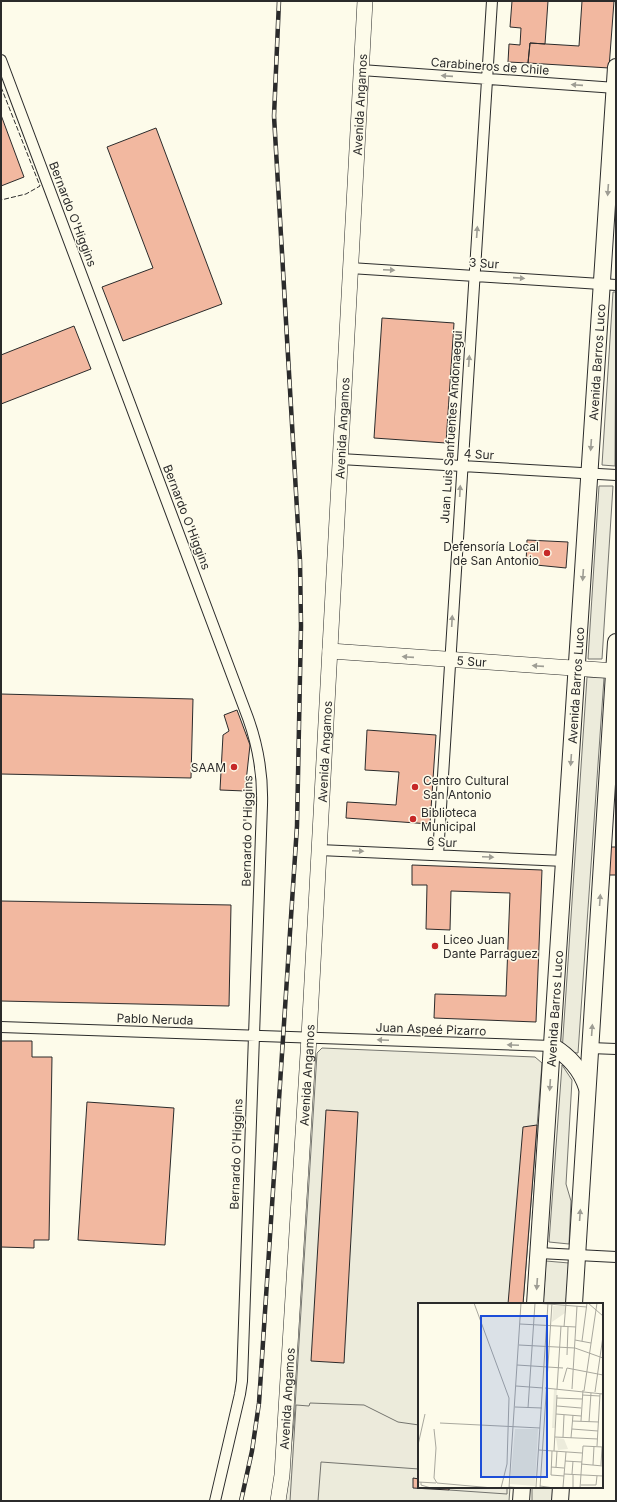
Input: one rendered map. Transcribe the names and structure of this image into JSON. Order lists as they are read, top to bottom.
{
  "streets": {
    "main road": ["Avenida Barros Luco"],
    "street": [
      "Carabineros de Chile",
      "Avenida Angamos",
      "Bernardo O'Higgins",
      "3 Sur",
      "Juan Luis Sanfuentes Andonaegui",
      "4 Sur",
      "5 Sur",
      "6 Sur",
      "Pablo Neruda",
      "Juan Aspeé Pizarro"
    ]
  },
  "crossings": [
    ["Carabineros de Chile", "Avenida Angamos"],
    ["Carabineros de Chile", "Avenida Barros Luco"],
    ["Carabineros de Chile", "Juan Luis Sanfuentes Andonaegui"],
    ["Avenida Angamos", "3 Sur"],
    ["Avenida Angamos", "4 Sur"],
    ["Avenida Angamos", "5 Sur"],
    ["Avenida Angamos", "6 Sur"],
    ["Avenida Angamos", "Pablo Neruda"],
    ["Avenida Angamos", "Juan Aspeé Pizarro"],
    ["Bernardo O'Higgins", "Pablo Neruda"],
    ["3 Sur", "Avenida Barros Luco"],
    ["3 Sur", "Juan Luis Sanfuentes Andonaegui"],
    ["Avenida Barros Luco", "4 Sur"],
    ["Avenida Barros Luco", "5 Sur"],
    ["Avenida Barros Luco", "6 Sur"],
    ["Avenida Barros Luco", "Juan Aspeé Pizarro"],
    ["Juan Luis Sanfuentes Andonaegui", "4 Sur"],
    ["Juan Luis Sanfuentes Andonaegui", "5 Sur"],
    ["Juan Luis Sanfuentes Andonaegui", "6 Sur"],
    ["Pablo Neruda", "Juan Aspeé Pizarro"]
  ],
  "one_way": [
    "Carabineros de Chile",
    "3 Sur",
    "Juan Luis Sanfuentes Andonaegui",
    "5 Sur",
    "6 Sur",
    "Juan Aspeé Pizarro"
  ],
  "places": [
    "Defensoría Local de San Antonio",
    "SAAM",
    "Centro Cultural San Antonio",
    "Biblioteca Municipal",
    "Liceo Juan Dante Parraguez"
  ]
}
